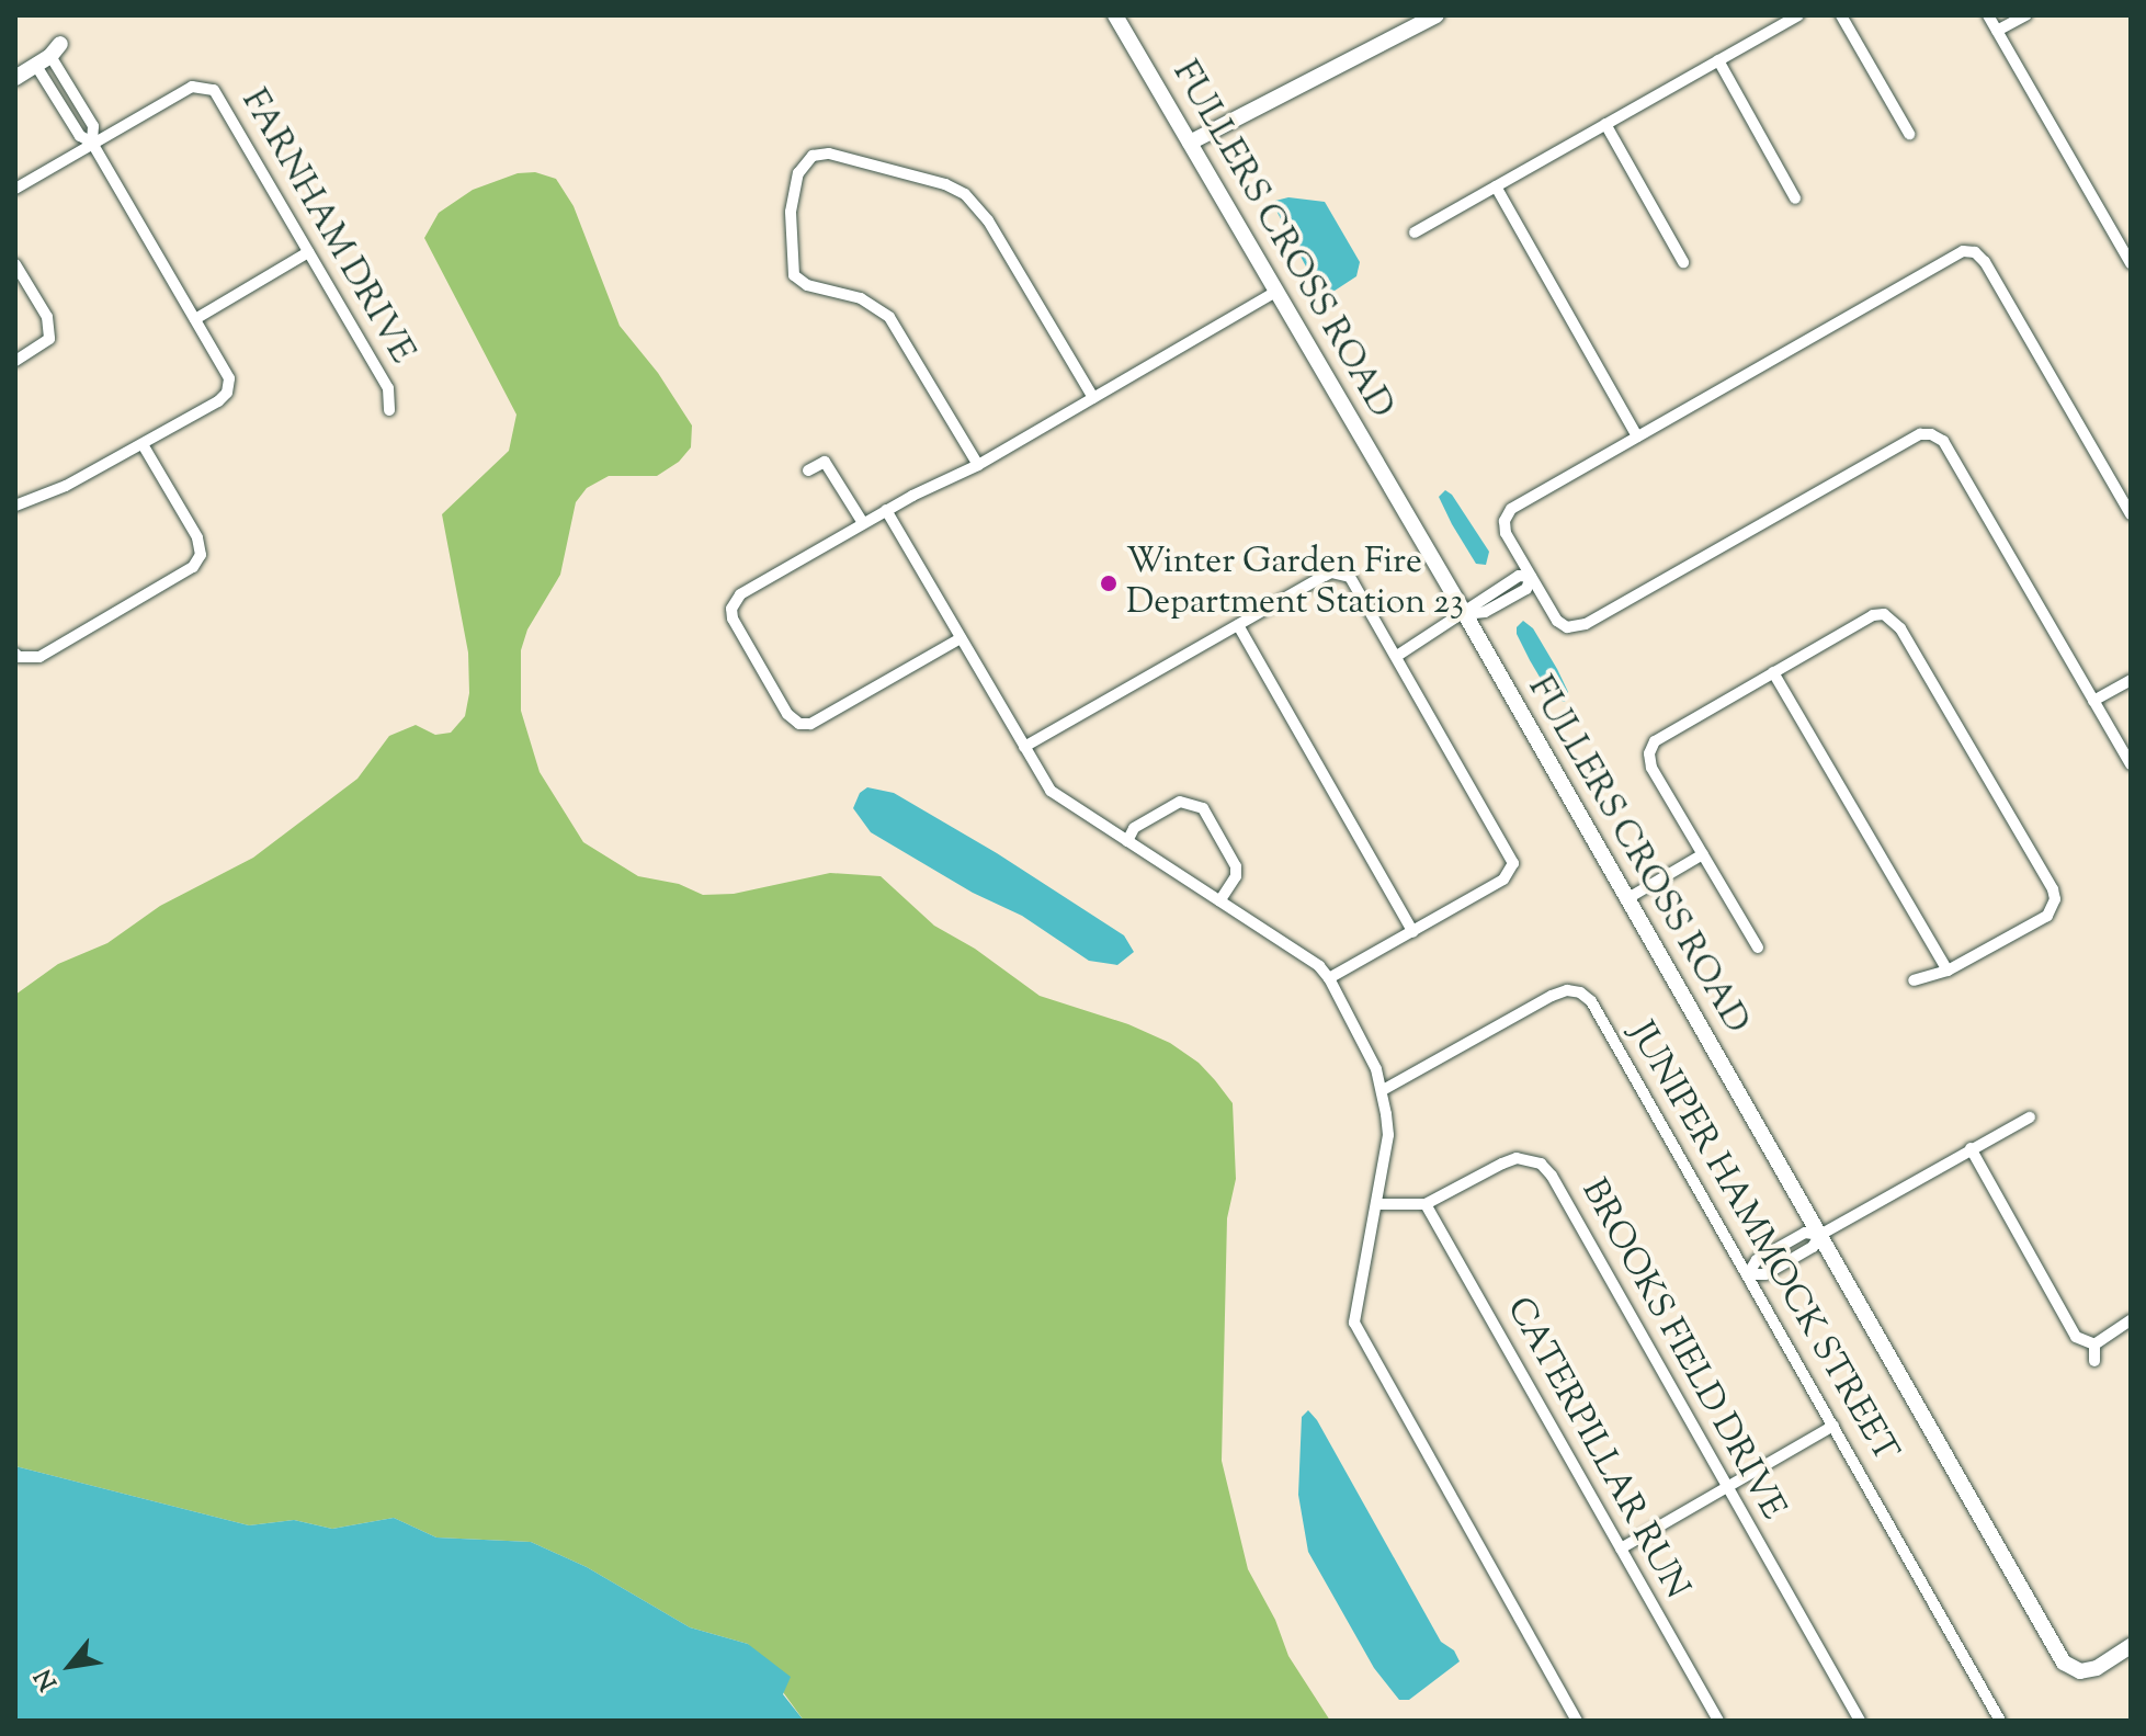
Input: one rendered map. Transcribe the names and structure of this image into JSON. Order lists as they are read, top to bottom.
{
  "streets": {
    "street": [
      "FARNHAM DRIVE",
      "FULLERS CROSS ROAD",
      "JUNIPER HAMMOCK STREET",
      "BROOKS FIELD DRIVE",
      "CATERPILLAR RUN"
    ]
  },
  "crossings": [
    ["BROOKS FIELD DRIVE", "CATERPILLAR RUN"]
  ],
  "places": ["Winter Garden Fire Department Station 23"],
  "north": "bottom left"
}
